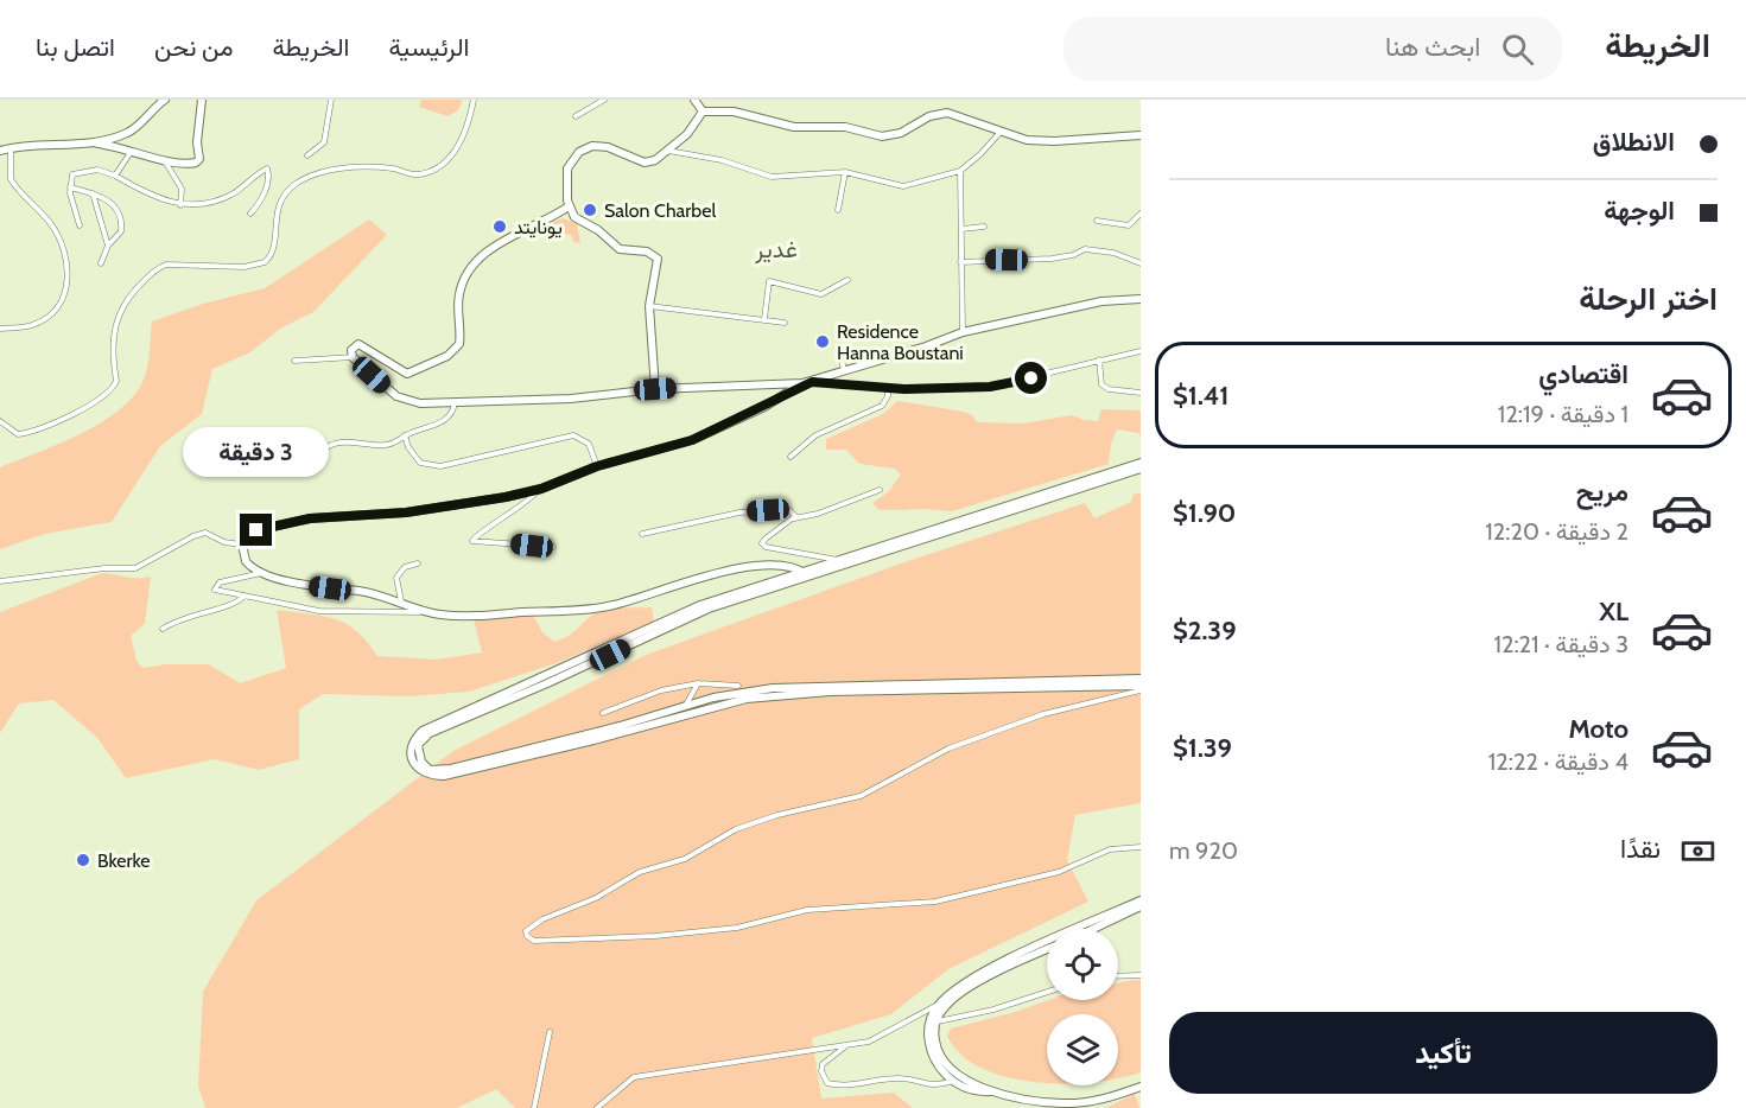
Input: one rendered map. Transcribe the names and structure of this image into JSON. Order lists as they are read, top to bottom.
{
  "districts": ["غدير"],
  "places": [
    "Salon Charbel",
    "يونايتد",
    "Residence Hanna Boustani",
    "Bkerke"
  ],
  "page": {
    "header": "الخريطة",
    "search": "ابحث هنا",
    "nav": [
      "الرئيسية",
      "الخريطة",
      "من نحن",
      "اتصل بنا"
    ],
    "banner": ["الانطلاق", "الوجهة"],
    "heading": "اختر الرحلة",
    "list": [
      {
        "name": "اقتصادي",
        "note": "1 دقيقة · 12:19",
        "value": "$1.41"
      },
      {
        "name": "مريح",
        "note": "2 دقيقة · 12:20",
        "value": "$1.90"
      },
      {
        "name": "XL",
        "note": "3 دقيقة · 12:21",
        "value": "$2.39"
      },
      {
        "name": "Moto",
        "note": "4 دقيقة · 12:22",
        "value": "$1.39"
      }
    ],
    "bubble": "3 دقيقة",
    "pay": ["نقدًا", "920 m"],
    "buttons": "تأكيد"
  }
}
